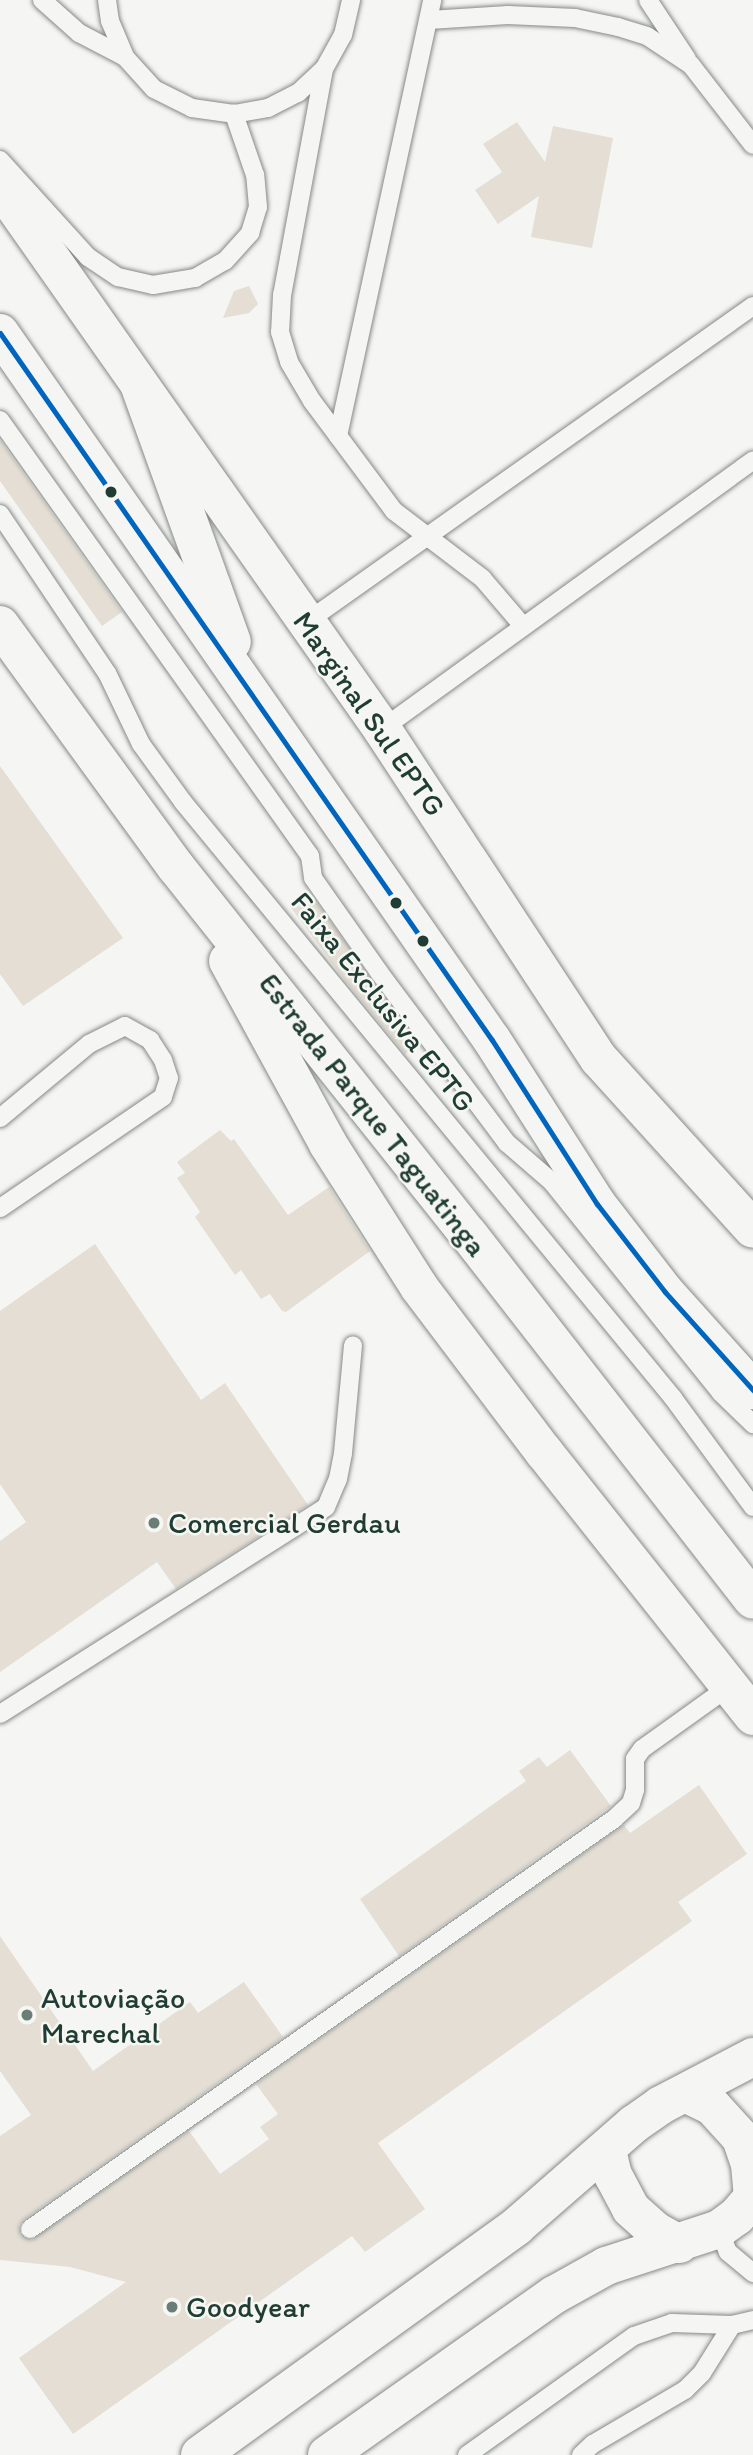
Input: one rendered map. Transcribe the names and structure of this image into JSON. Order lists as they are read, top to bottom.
{
  "streets": {
    "main road": ["Marginal Sul EPTG", "Estrada Parque Taguatinga"],
    "lane": ["Faixa Exclusiva EPTG"]
  },
  "places": ["Comercial Gerdau", "Autoviação Marechal", "Goodyear"]
}
